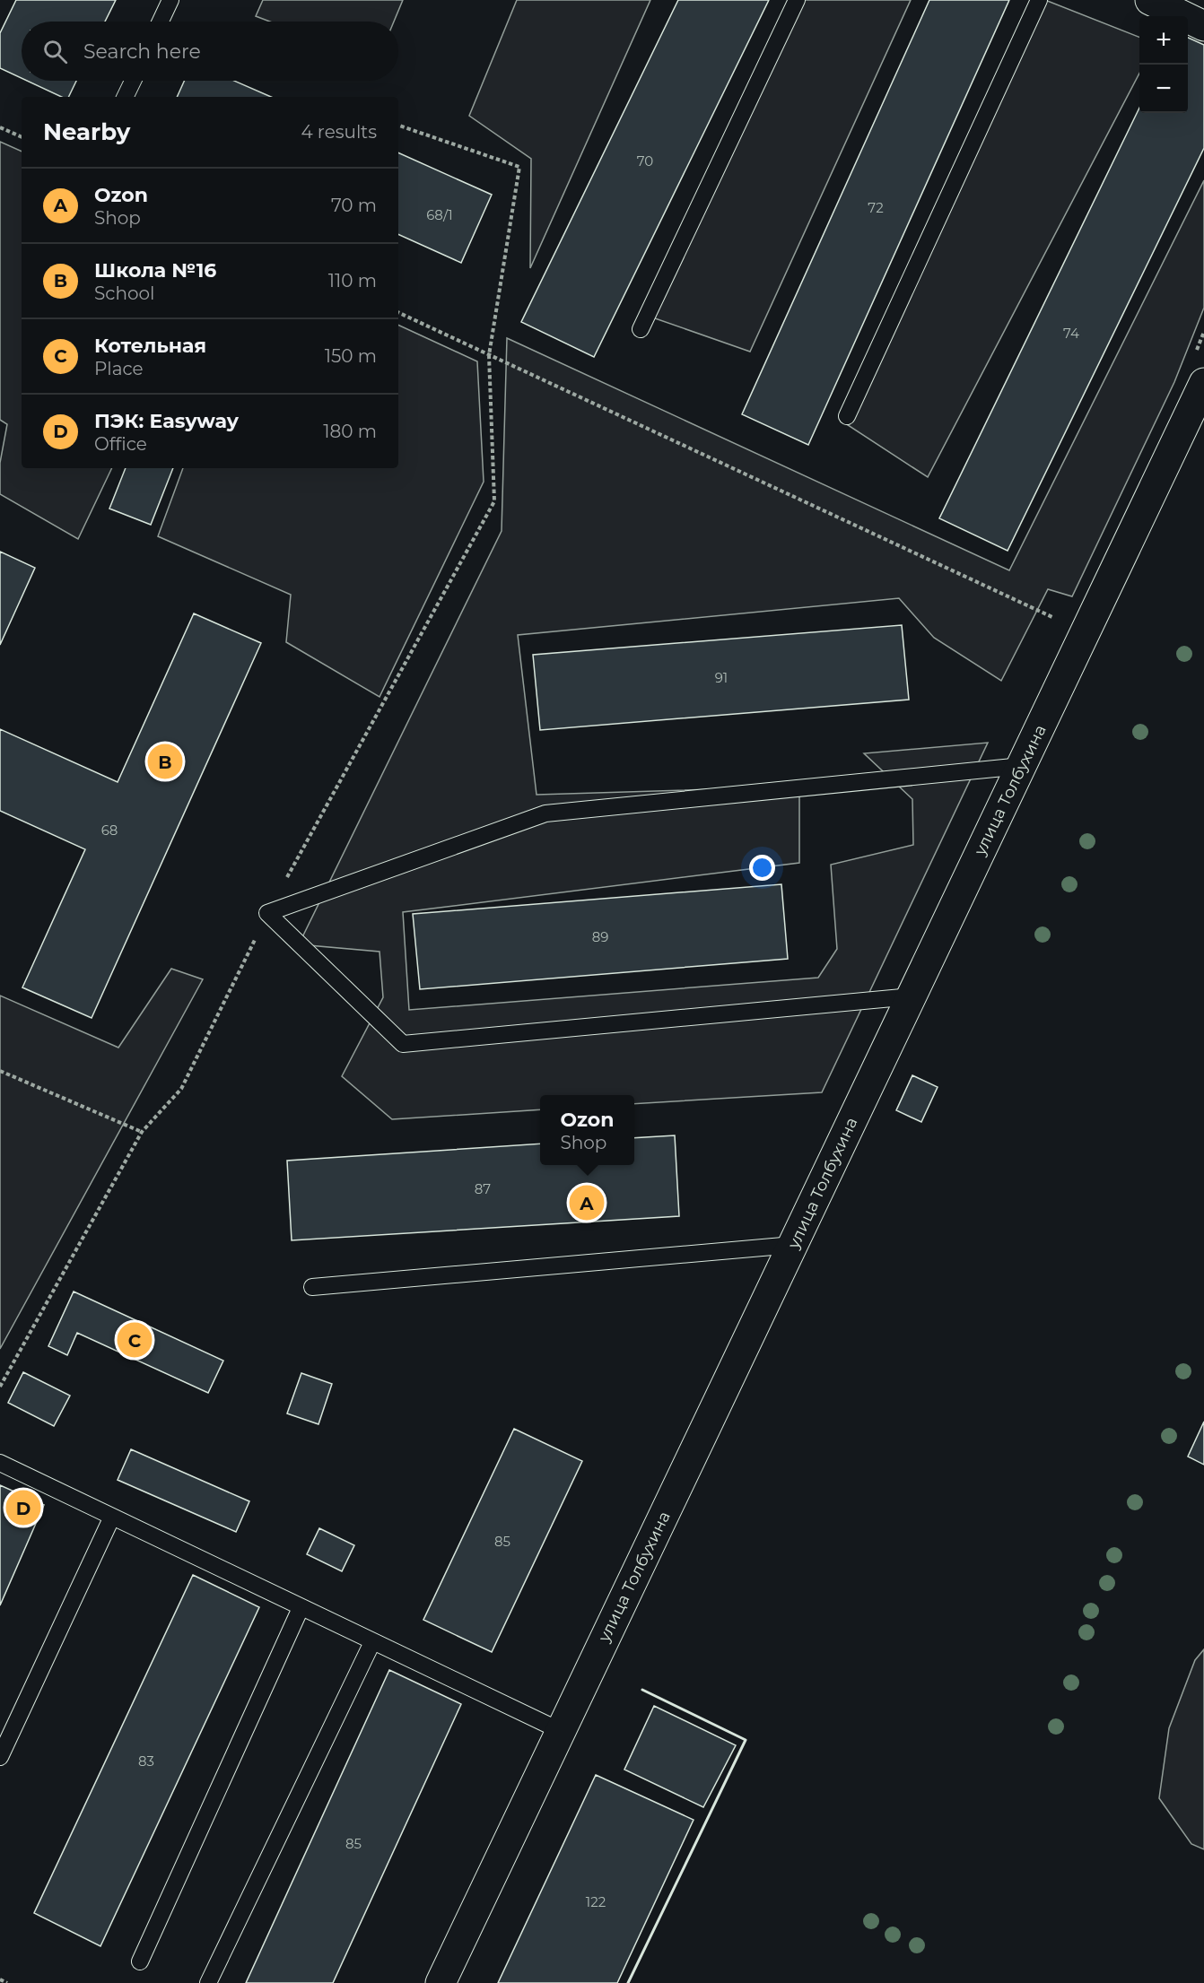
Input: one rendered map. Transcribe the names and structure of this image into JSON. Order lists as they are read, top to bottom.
{
  "streets": {
    "street": ["улица Толбухина"]
  },
  "house_numbers": [
    "70",
    "72",
    "68/1",
    "74",
    "91",
    "68",
    "89",
    "87",
    "85",
    "83",
    "85",
    "122"
  ],
  "page": {
    "map_buttons": ["+", "−"],
    "search": "Search here",
    "heading": ["Nearby", "4 results"],
    "list": [
      {
        "mark": "A",
        "name": "Ozon",
        "note": "Shop",
        "value": "70 m"
      },
      {
        "mark": "B",
        "name": "Школа №16",
        "note": "School",
        "value": "110 m"
      },
      {
        "mark": "C",
        "name": "Котельная",
        "note": "Place",
        "value": "150 m"
      },
      {
        "mark": "D",
        "name": "ПЭК: Easyway",
        "note": "Office",
        "value": "180 m"
      }
    ],
    "pins": [
      "B",
      "A",
      "C",
      "D"
    ],
    "popup": ["Ozon", "Shop"]
  }
}
